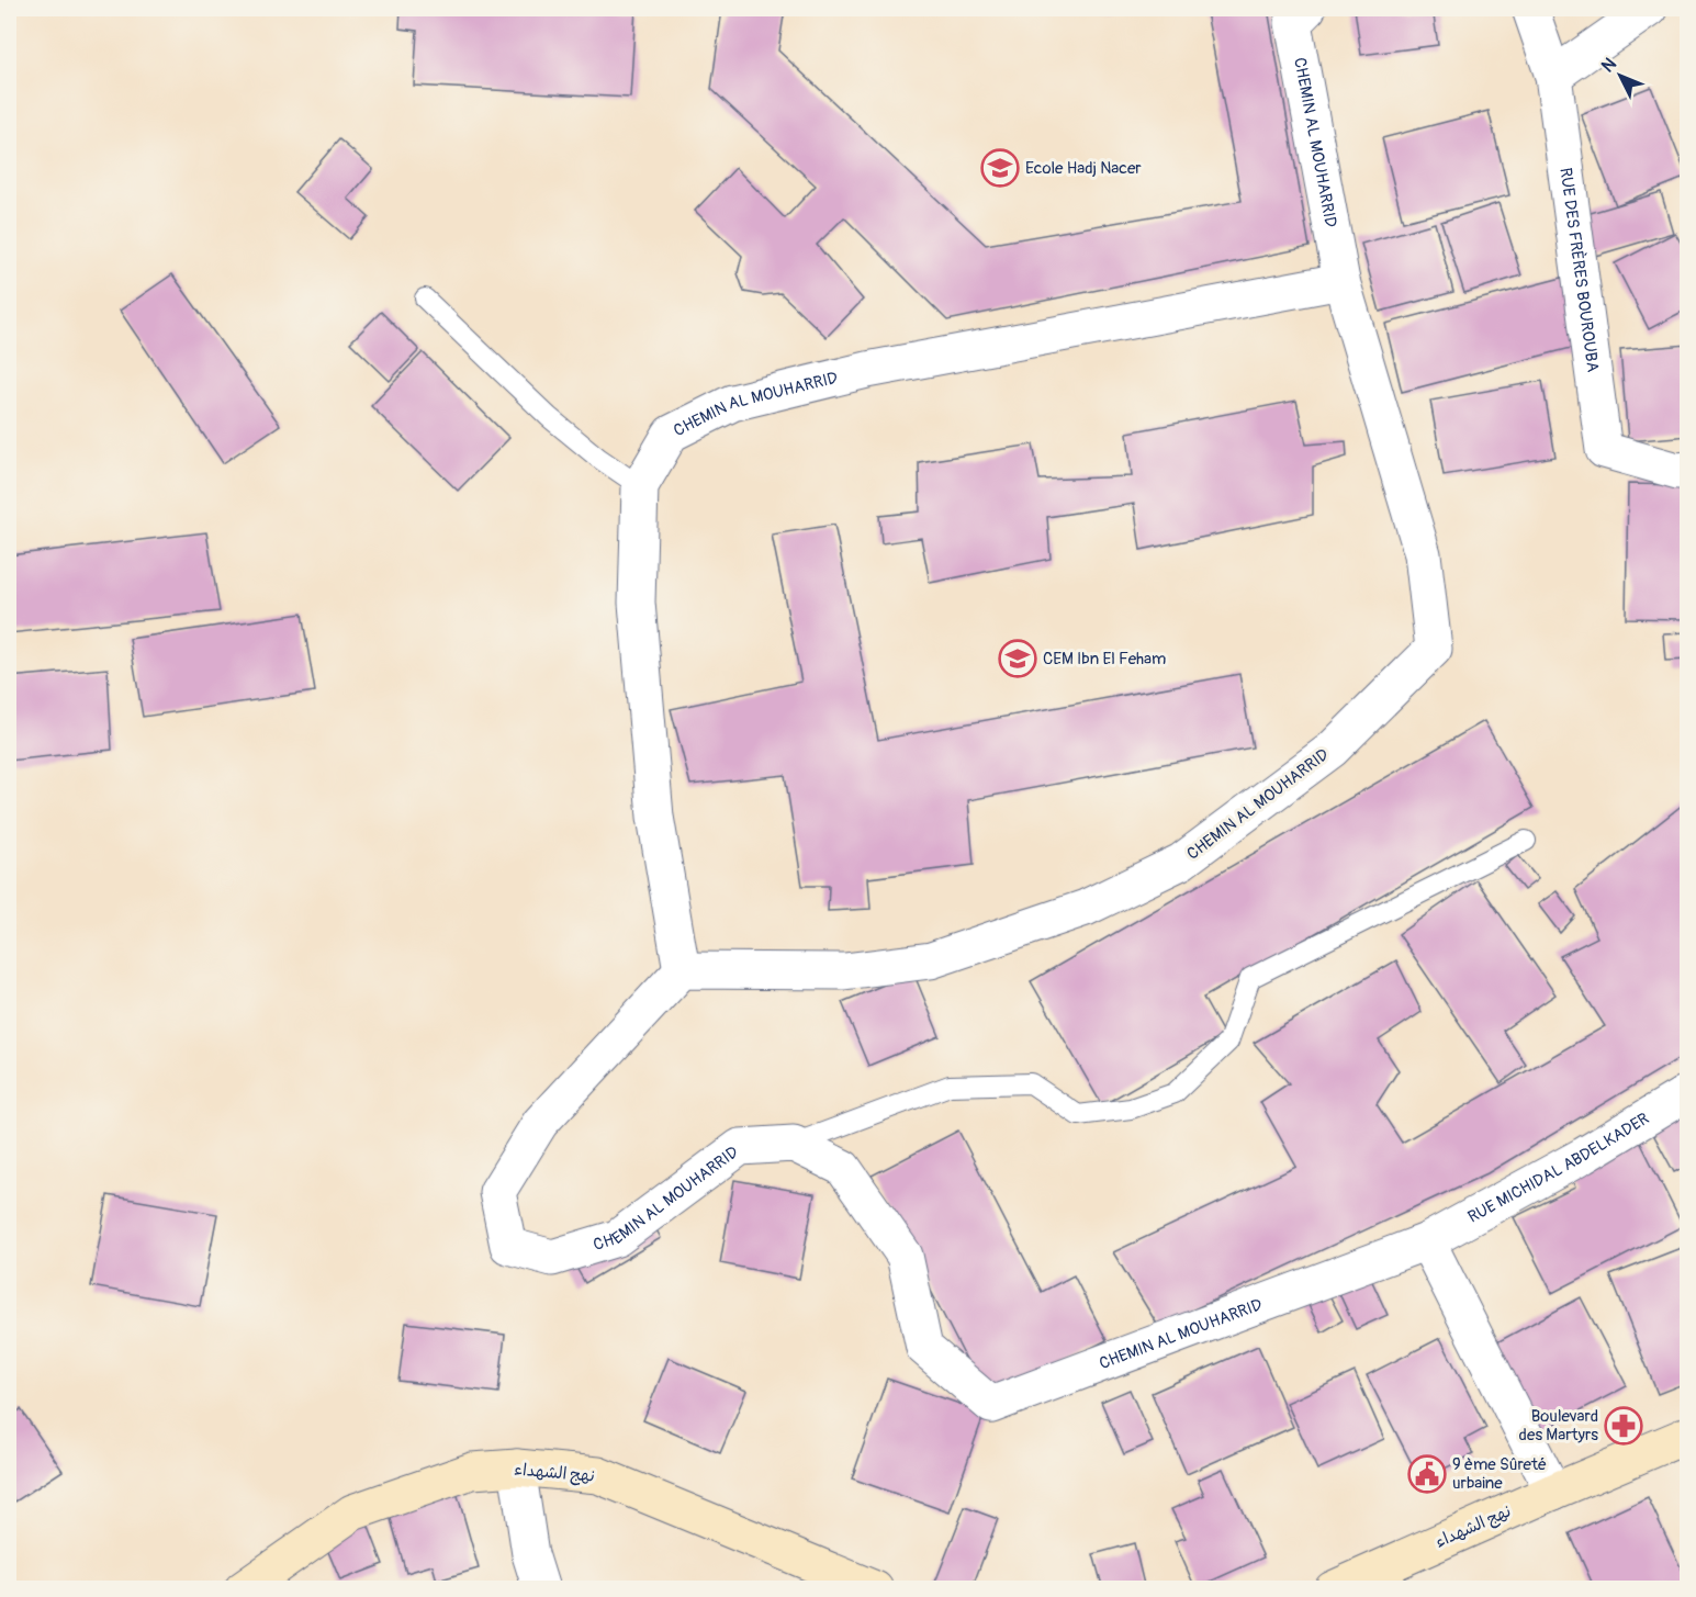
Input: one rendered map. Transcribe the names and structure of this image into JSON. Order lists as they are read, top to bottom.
{
  "streets": {
    "main road": ["نهج الشهداء"],
    "street": ["CHEMIN AL MOUHARRID", "RUE DES FRÈRES BOUROUBA", "RUE MICHIDAL ABDELKADER"]
  },
  "crossings": [
    ["CHEMIN AL MOUHARRID", "RUE MICHIDAL ABDELKADER"]
  ],
  "places": {
    "school or university": ["Ecole Hadj Nacer", "CEM Ibn El Feham"],
    "pharmacy": ["Boulevard des Martyrs"],
    "public building": ["9 ème Sûreté urbaine"]
  },
  "north": "top left"
}
